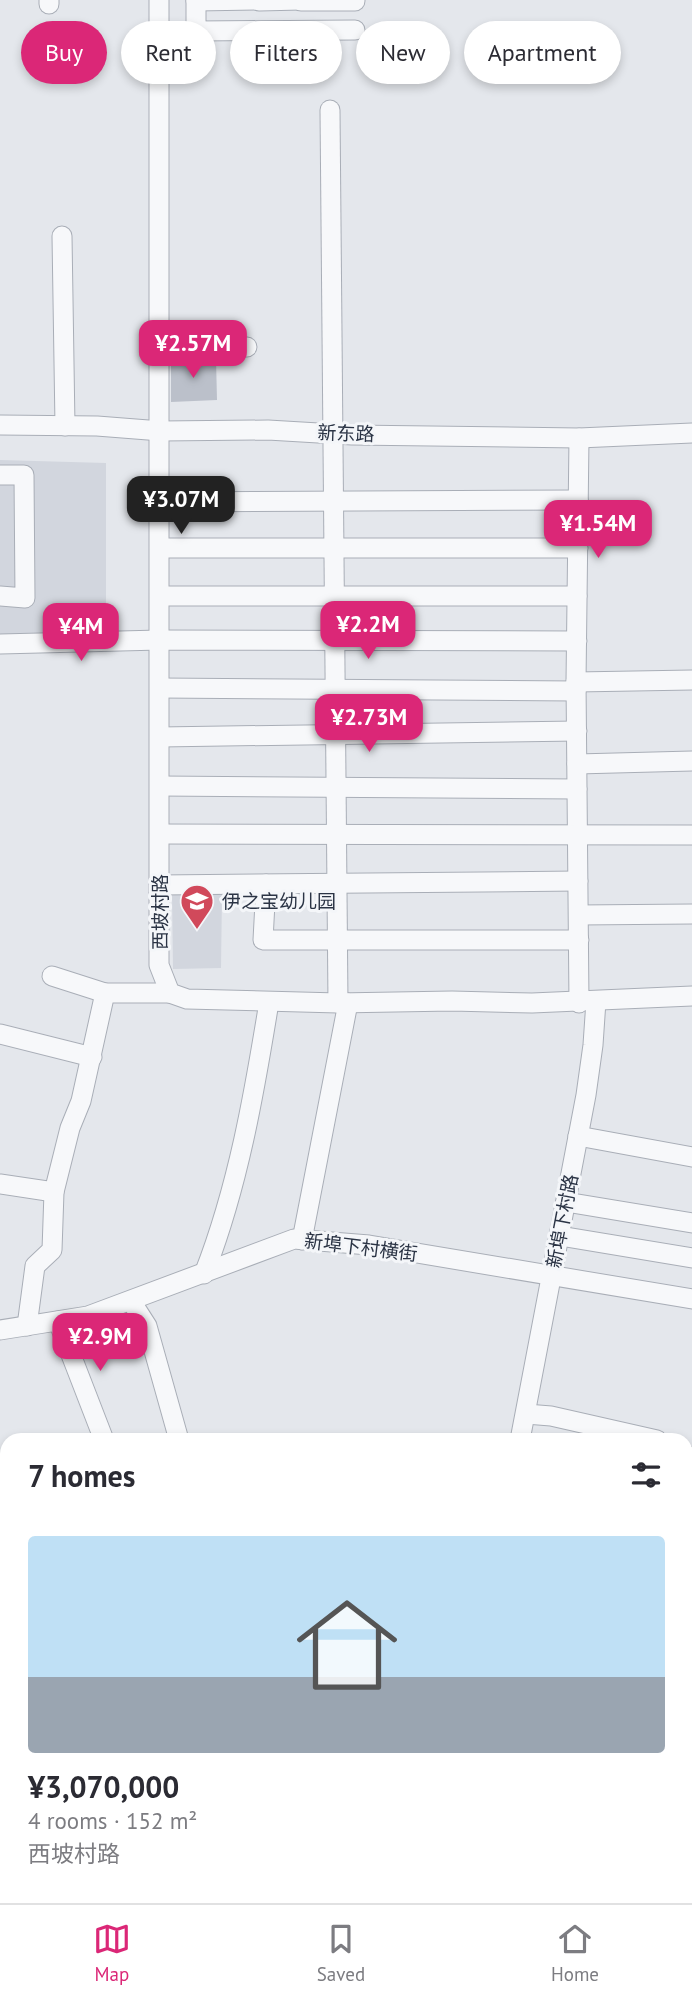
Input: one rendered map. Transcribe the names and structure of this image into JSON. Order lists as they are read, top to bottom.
{
  "streets": {
    "street": [
      "新东路",
      "西坡村路",
      "新埠下村路",
      "新埠下村横街"
    ]
  },
  "crossings": [
    ["新东路", "西坡村路"],
    ["新东路", "新埠下村路"],
    ["新埠下村路", "新埠下村横街"]
  ],
  "places": {
    "school or university": ["伊之宝幼儿园"]
  },
  "page": {
    "chip": [
      "Buy",
      "Rent",
      "Filters",
      "New",
      "Apartment"
    ],
    "price": [
      "¥2.57M",
      "¥3.07M",
      "¥1.54M",
      "¥2.2M",
      "¥4M",
      "¥2.73M",
      "¥2.9M"
    ],
    "heading": "7 homes",
    "list": [
      {
        "name": "¥3,070,000",
        "note": "4 rooms · 152 m² · 西坡村路"
      }
    ],
    "tabs": ["Map", "Saved", "Home"]
  }
}
